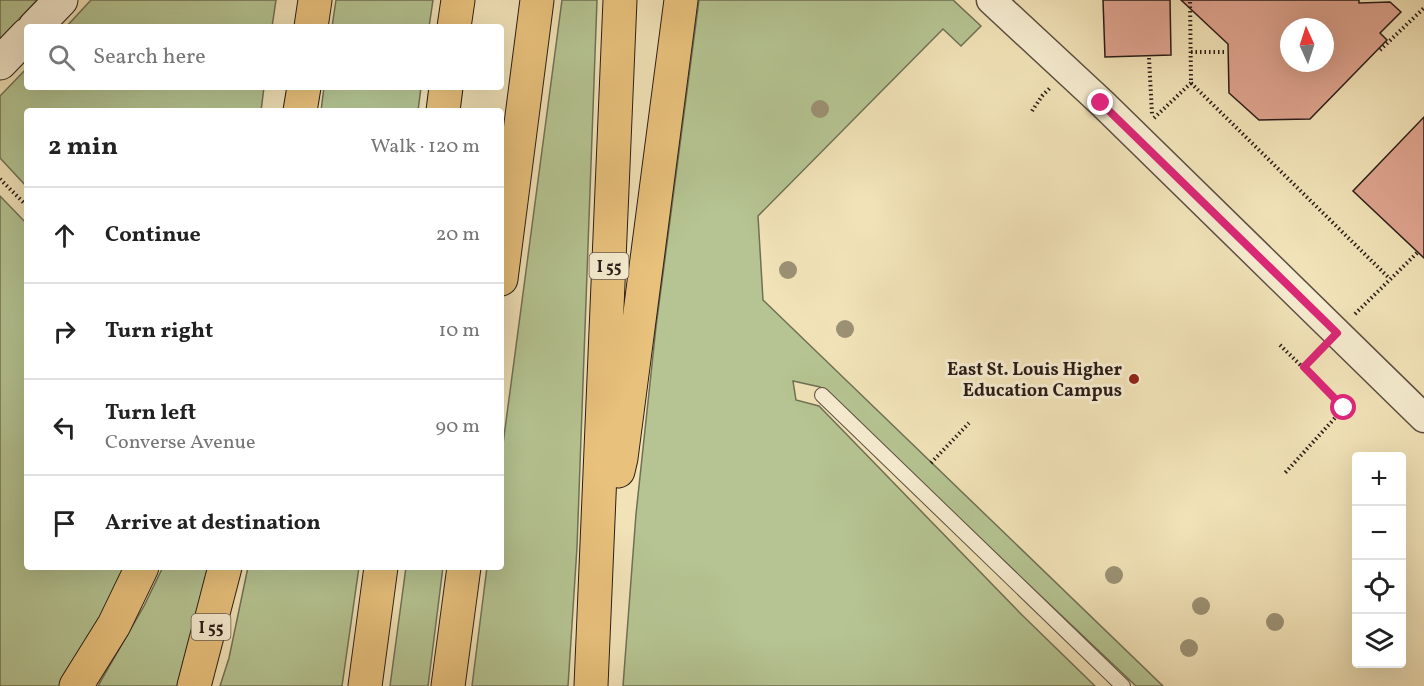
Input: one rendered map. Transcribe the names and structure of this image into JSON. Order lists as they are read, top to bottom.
{
  "streets": {
    "highway": ["I 55"]
  },
  "places": ["East St. Louis Higher Education Campus"],
  "north": "top",
  "page": {
    "search": "Search here",
    "heading": ["2 min", "Walk · 120 m"],
    "list": [
      ["Continue", "20 m"],
      ["Turn right", "10 m"],
      ["Turn left", "Converse Avenue", "90 m"],
      "Arrive at destination"
    ],
    "map_buttons": ["+", "−"]
  }
}
